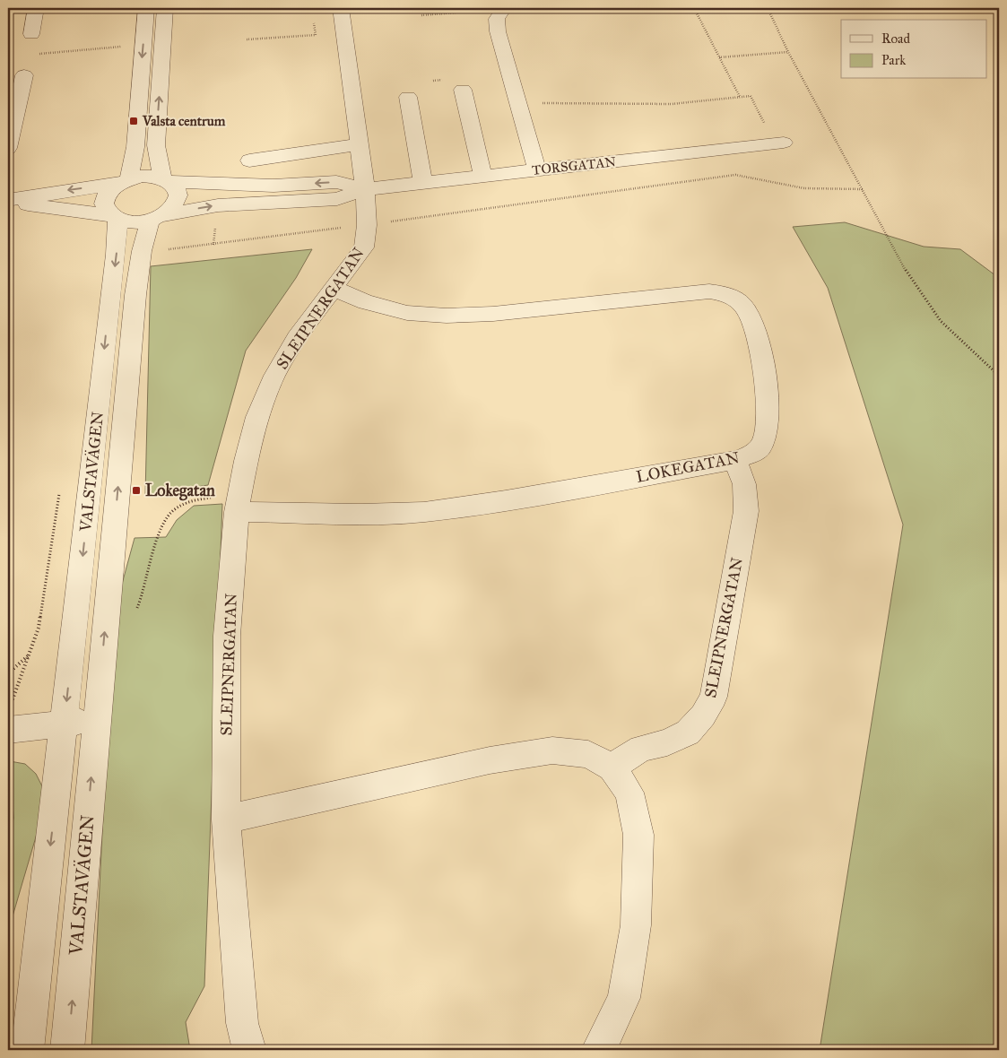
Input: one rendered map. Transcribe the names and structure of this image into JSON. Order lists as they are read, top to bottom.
{
  "streets": {
    "street": [
      "TORSGATAN",
      "SLEIPNERGATAN",
      "LOKEGATAN",
      "VALSTAVÄGEN"
    ]
  },
  "crossings": [
    ["TORSGATAN", "SLEIPNERGATAN"],
    ["TORSGATAN", "VALSTAVÄGEN"],
    ["SLEIPNERGATAN", "LOKEGATAN"]
  ],
  "places": {
    "transit": ["Valsta centrum", "Lokegatan"]
  },
  "legend": ["Road", "Park"]
}
